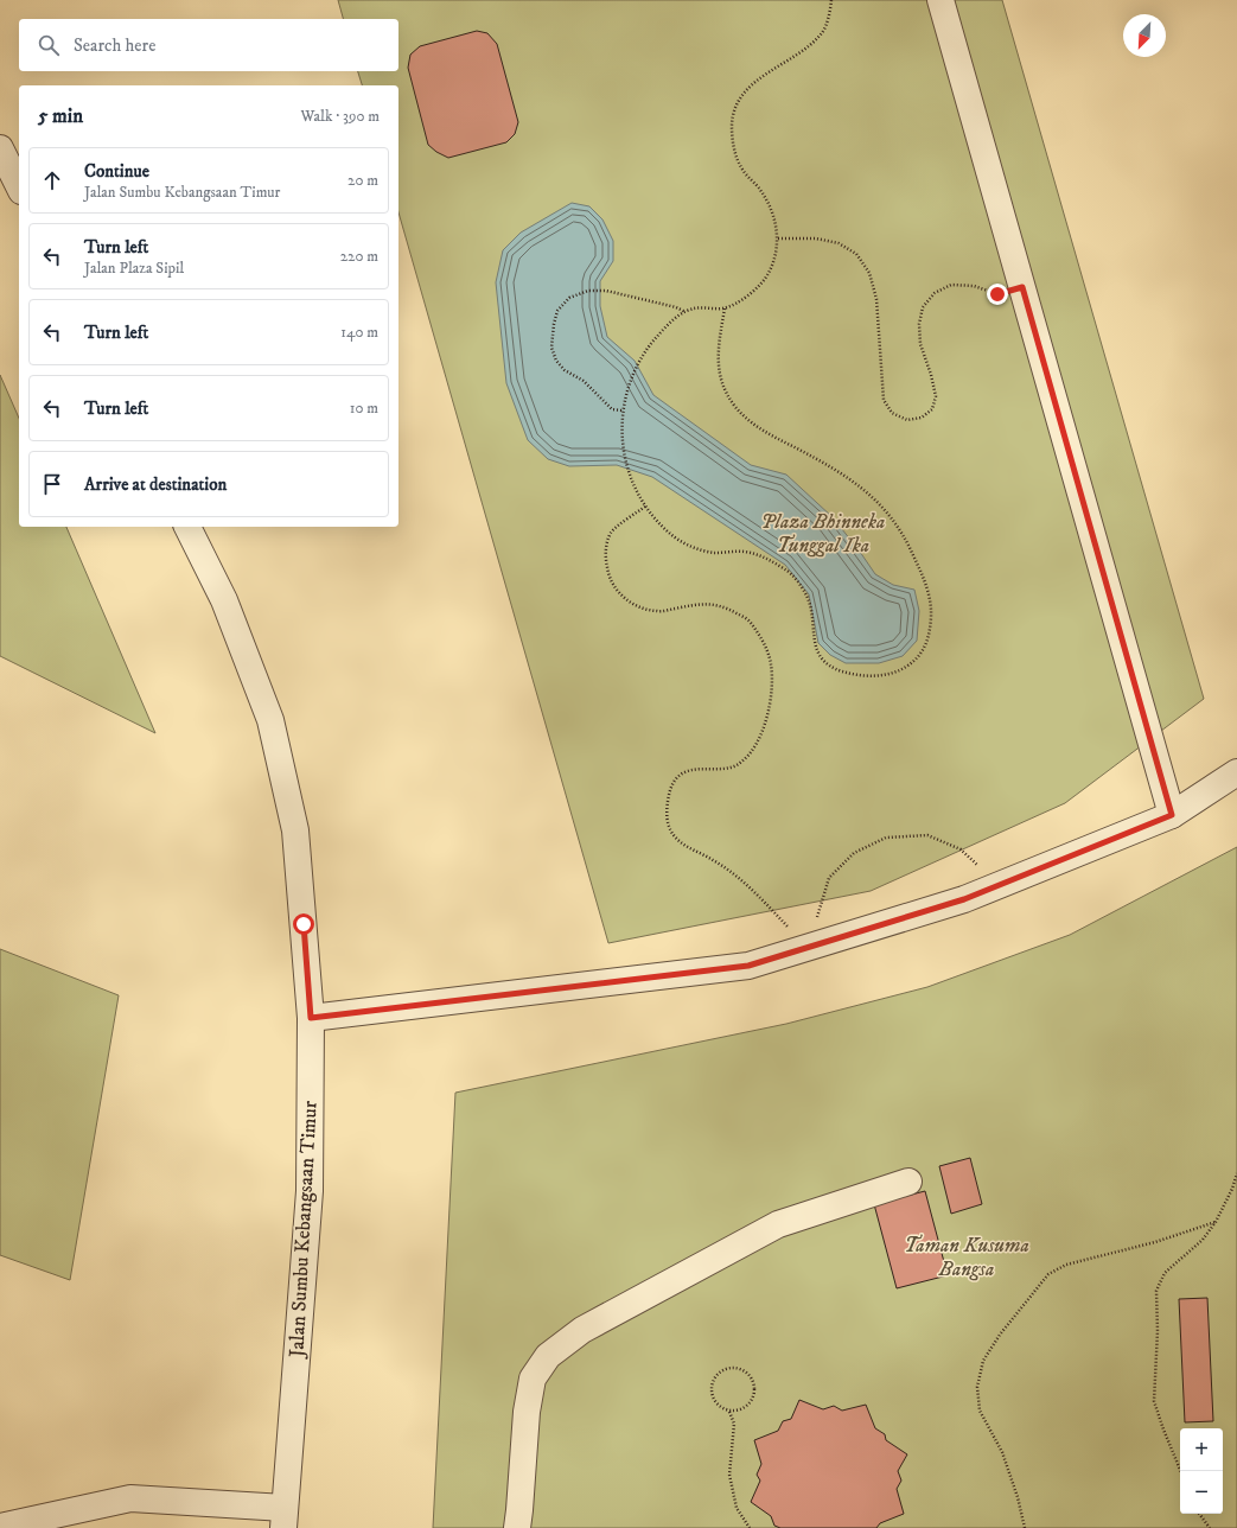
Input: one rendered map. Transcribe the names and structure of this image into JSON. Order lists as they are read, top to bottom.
{
  "streets": {
    "street": ["Jalan Sumbu Kebangsaan Timur"]
  },
  "parks": ["Plaza Bhinneka Tunggal Ika", "Taman Kusuma Bangsa"],
  "north": "bottom left",
  "page": {
    "search": "Search here",
    "heading": ["5 min", "Walk · 390 m"],
    "list": [
      ["Continue", "Jalan Sumbu Kebangsaan Timur", "20 m"],
      ["Turn left", "Jalan Plaza Sipil", "220 m"],
      ["Turn left", "140 m"],
      ["Turn left", "10 m"],
      "Arrive at destination"
    ],
    "map_buttons": ["+", "−"]
  }
}
